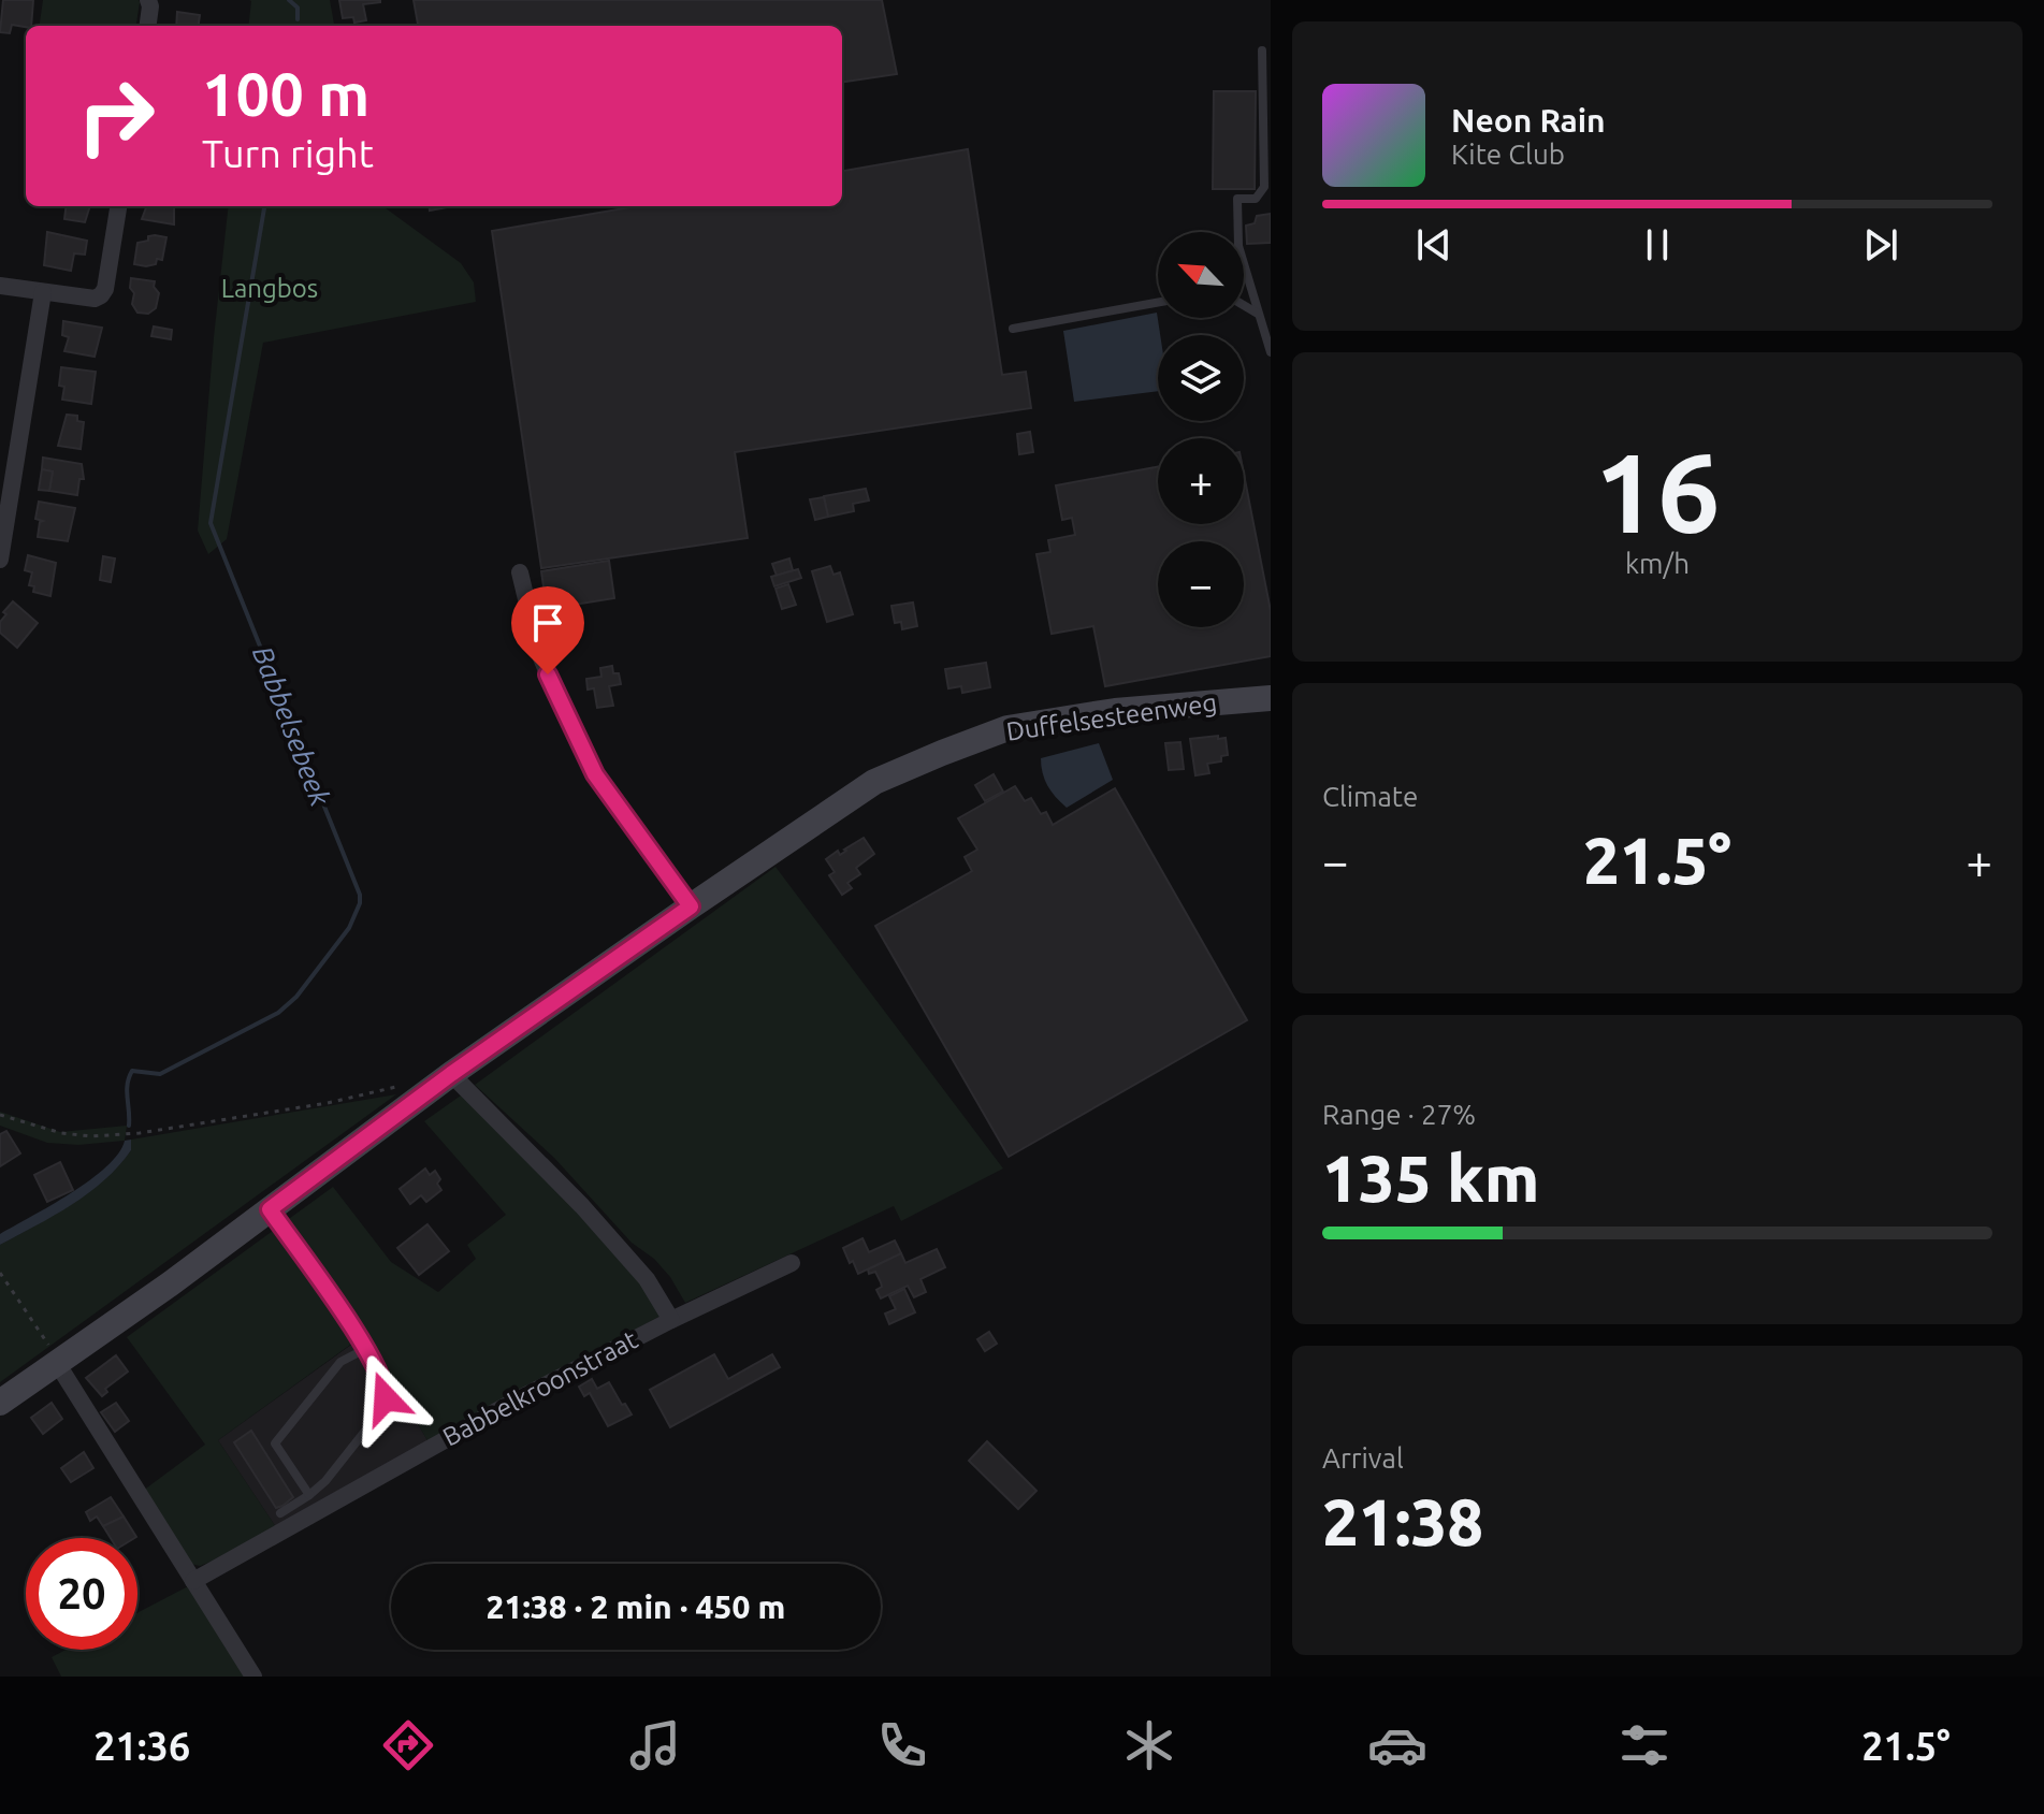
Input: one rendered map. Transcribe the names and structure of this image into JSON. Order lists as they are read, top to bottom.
{
  "streets": {
    "street": ["Duffelsesteenweg", "Babbelkroonstraat"]
  },
  "water": ["Babbelsebeek"],
  "parks": ["Langbos"],
  "north": "top left",
  "page": {
    "turn": ["100 m", "Turn right"],
    "song": ["Neon Rain", "Kite Club"],
    "map_buttons": ["+", "−"],
    "tile": [
      ["16", "km/h"],
      "Climate",
      ["Range · 27%", "135 km"],
      ["Arrival", "21:38"]
    ],
    "heat": ["−", "21.5°", "+"],
    "limit": "20",
    "trip": "21:38 · 2 min · 450 m",
    "tabs": ["21:36", "21.5°"]
  }
}
